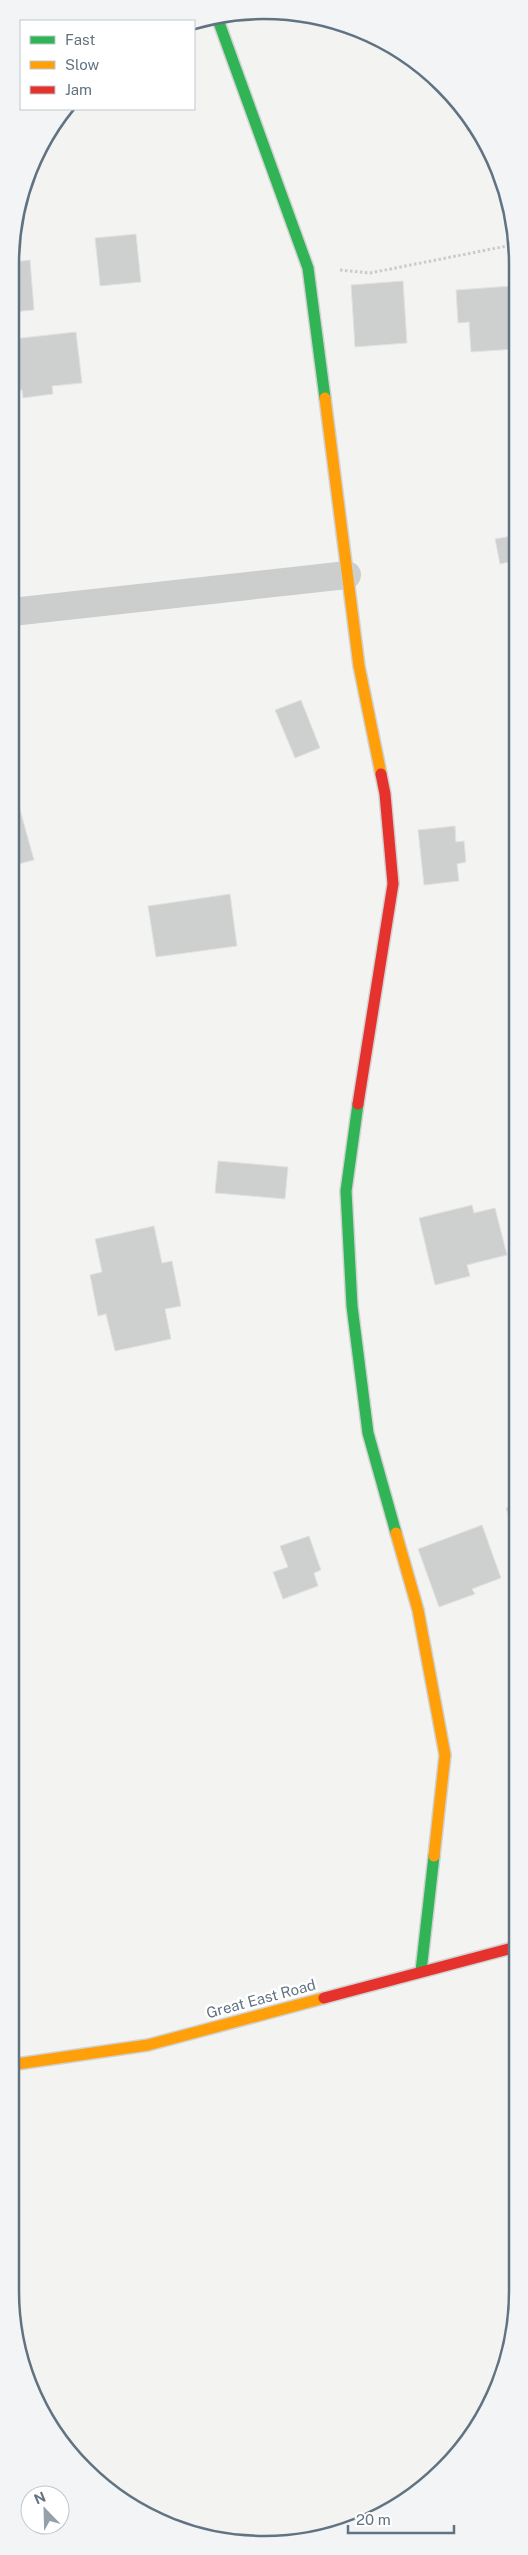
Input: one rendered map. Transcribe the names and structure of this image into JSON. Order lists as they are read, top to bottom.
{
  "streets": {
    "main road": ["Great East Road"]
  },
  "legend": ["Fast", "Slow", "Jam"],
  "scale_bar": "20 m",
  "north": "top left"
}
